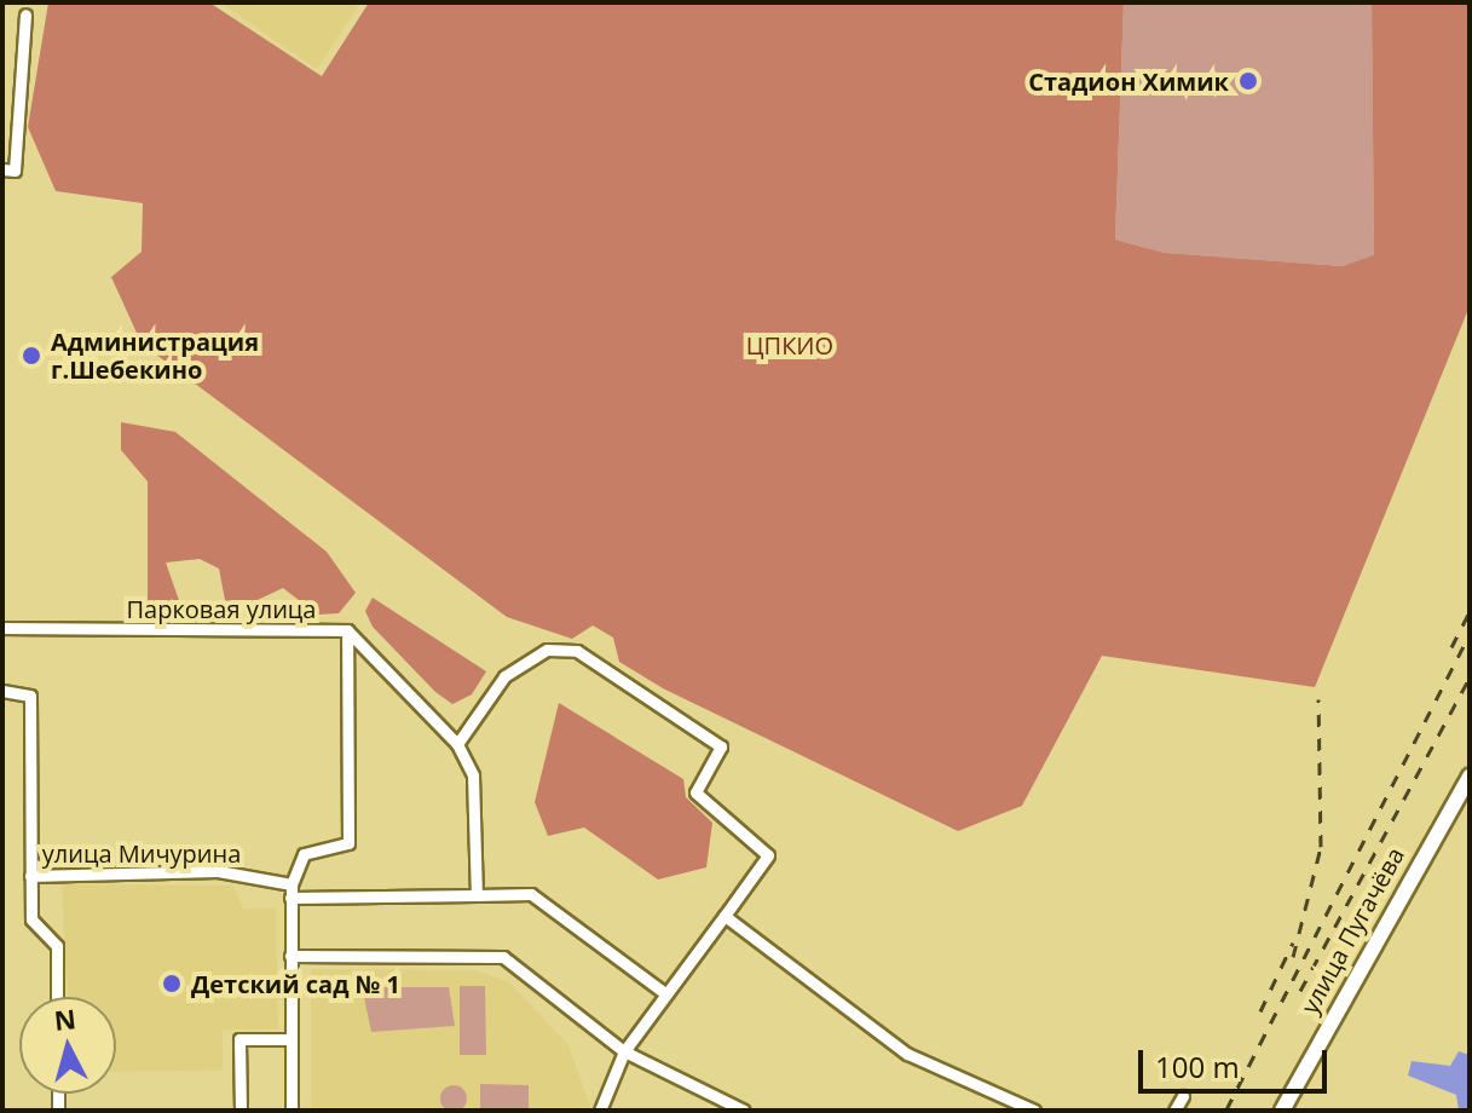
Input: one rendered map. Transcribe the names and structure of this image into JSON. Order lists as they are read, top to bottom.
{
  "streets": {
    "street": ["Парковая улица", "улица Мичурина", "улица Пугачёва"]
  },
  "parks": ["ЦПКИО"],
  "places": ["Стадион Химик", "Администрация г.Шебекино", "Детский сад № 1"],
  "scale_bar": "100 m",
  "north": "top"
}
